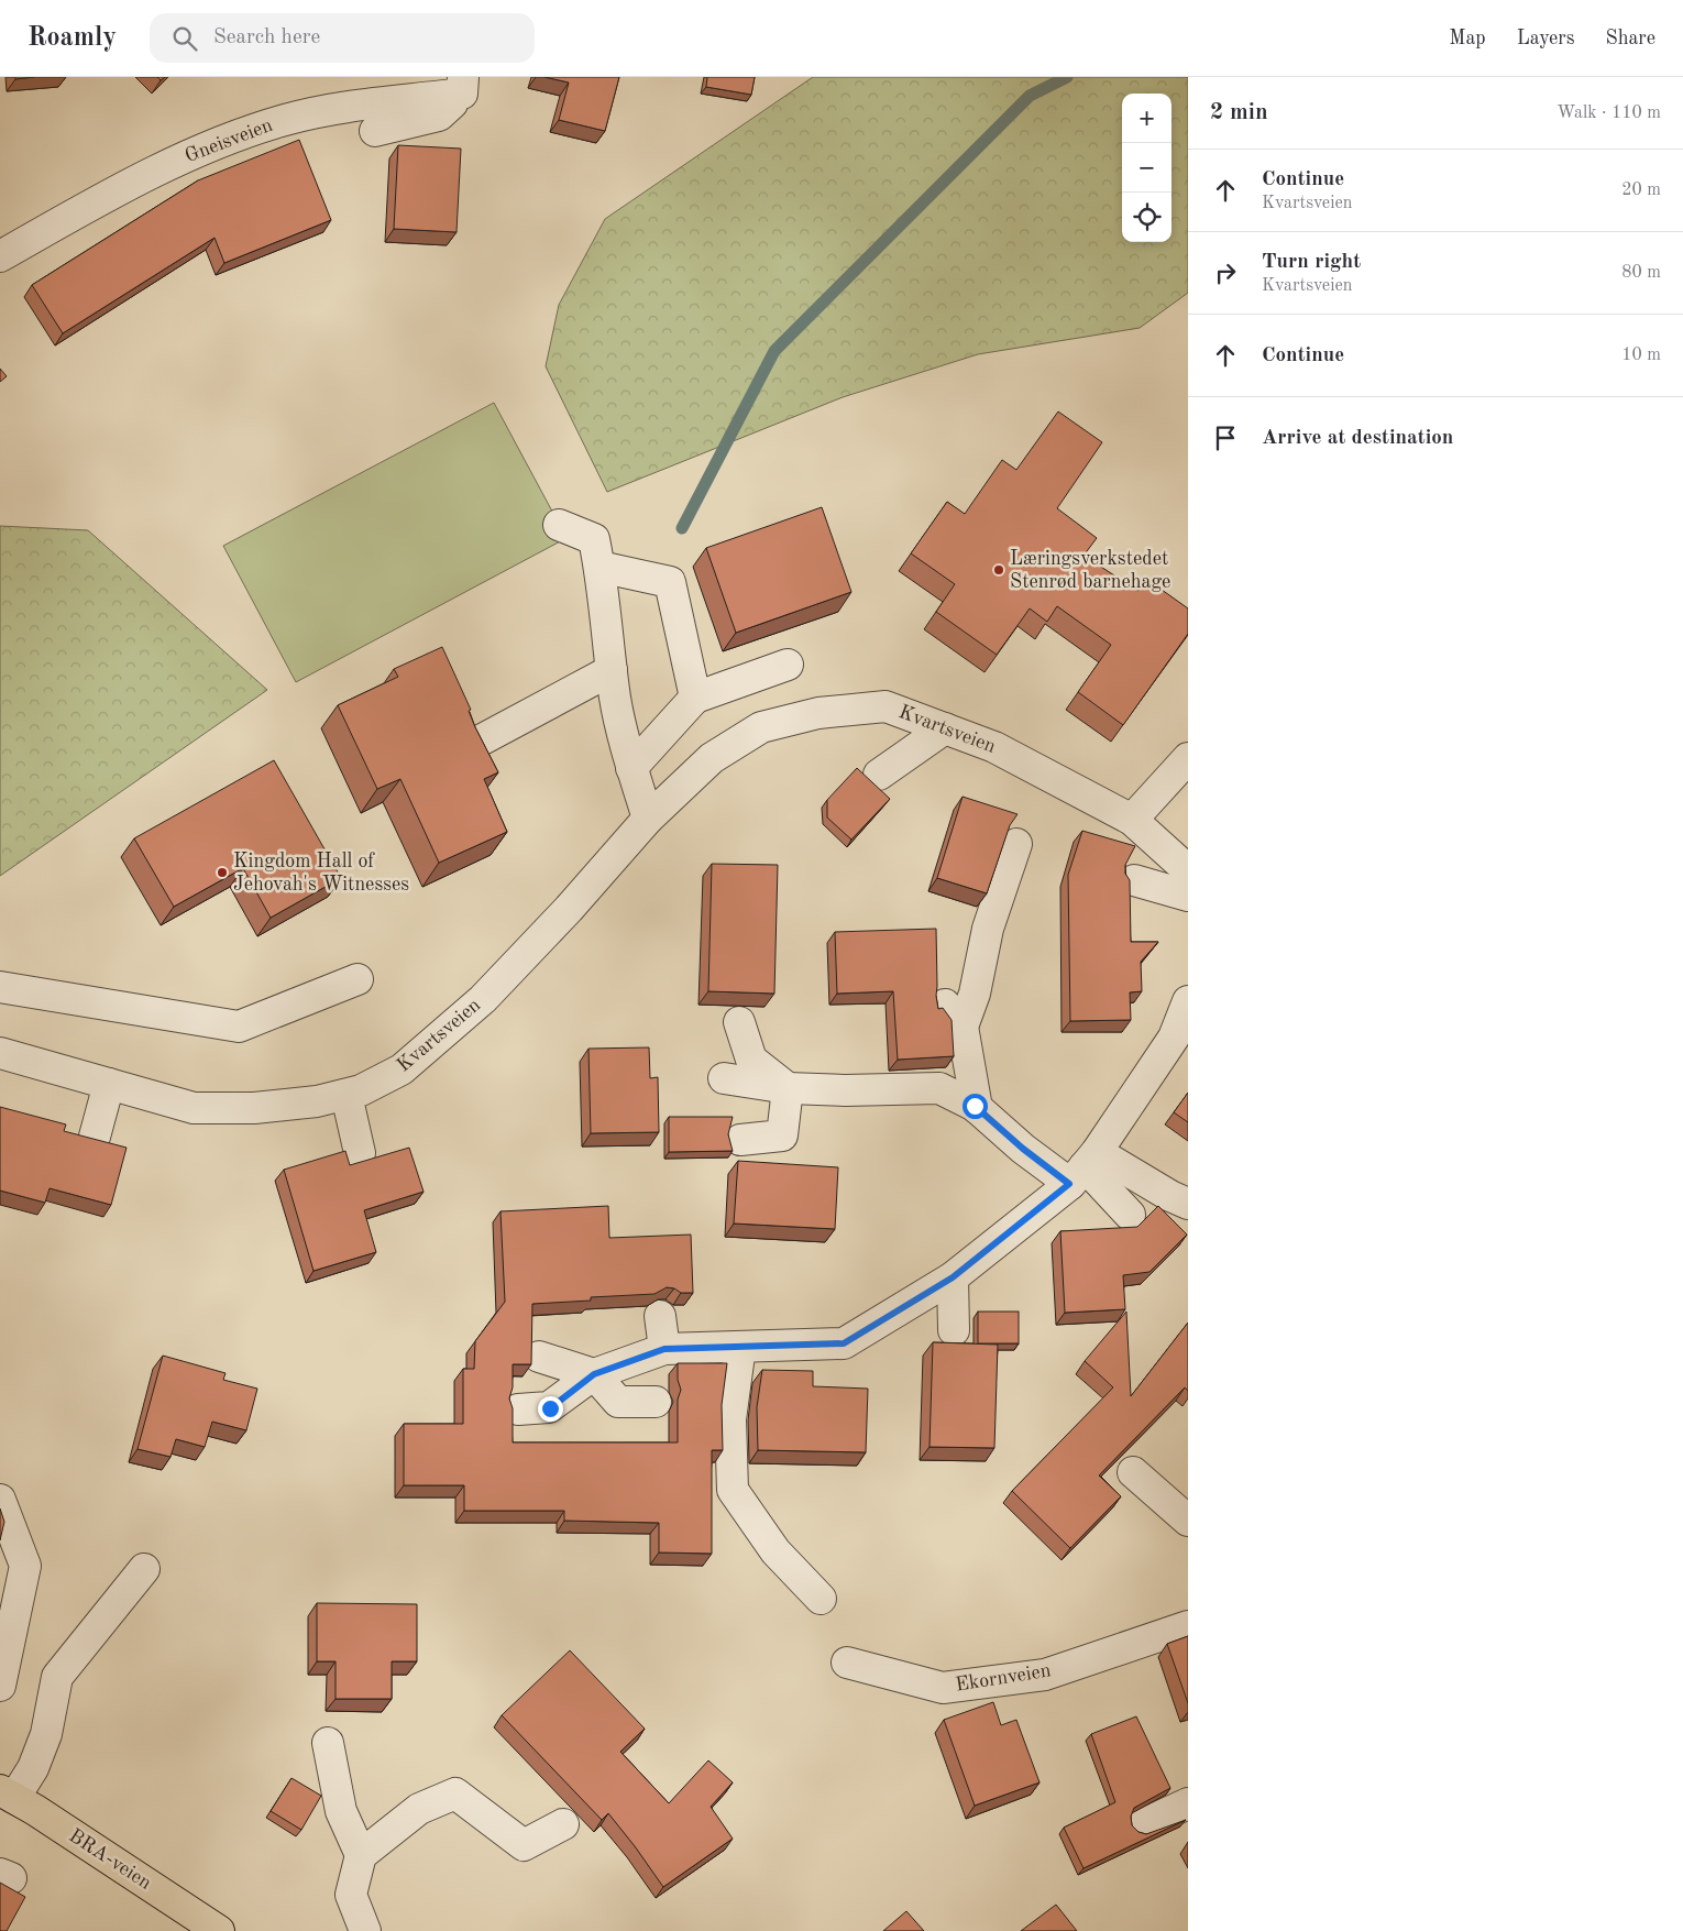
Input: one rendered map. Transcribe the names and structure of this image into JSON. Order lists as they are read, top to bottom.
{
  "streets": {
    "main road": ["BRA-veien"],
    "street": ["Gneisveien", "Kvartsveien", "Ekornveien"]
  },
  "places": ["Læringsverkstedet Stenrød barnehage", "Kingdom Hall of Jehovah's Witnesses"],
  "page": {
    "header": "Roamly",
    "search": "Search here",
    "nav": ["Map", "Layers", "Share"],
    "heading": ["2 min", "Walk · 110 m"],
    "map_buttons": ["+", "−"],
    "list": [
      ["Continue", "Kvartsveien", "20 m"],
      ["Turn right", "Kvartsveien", "80 m"],
      ["Continue", "10 m"],
      "Arrive at destination"
    ]
  }
}
